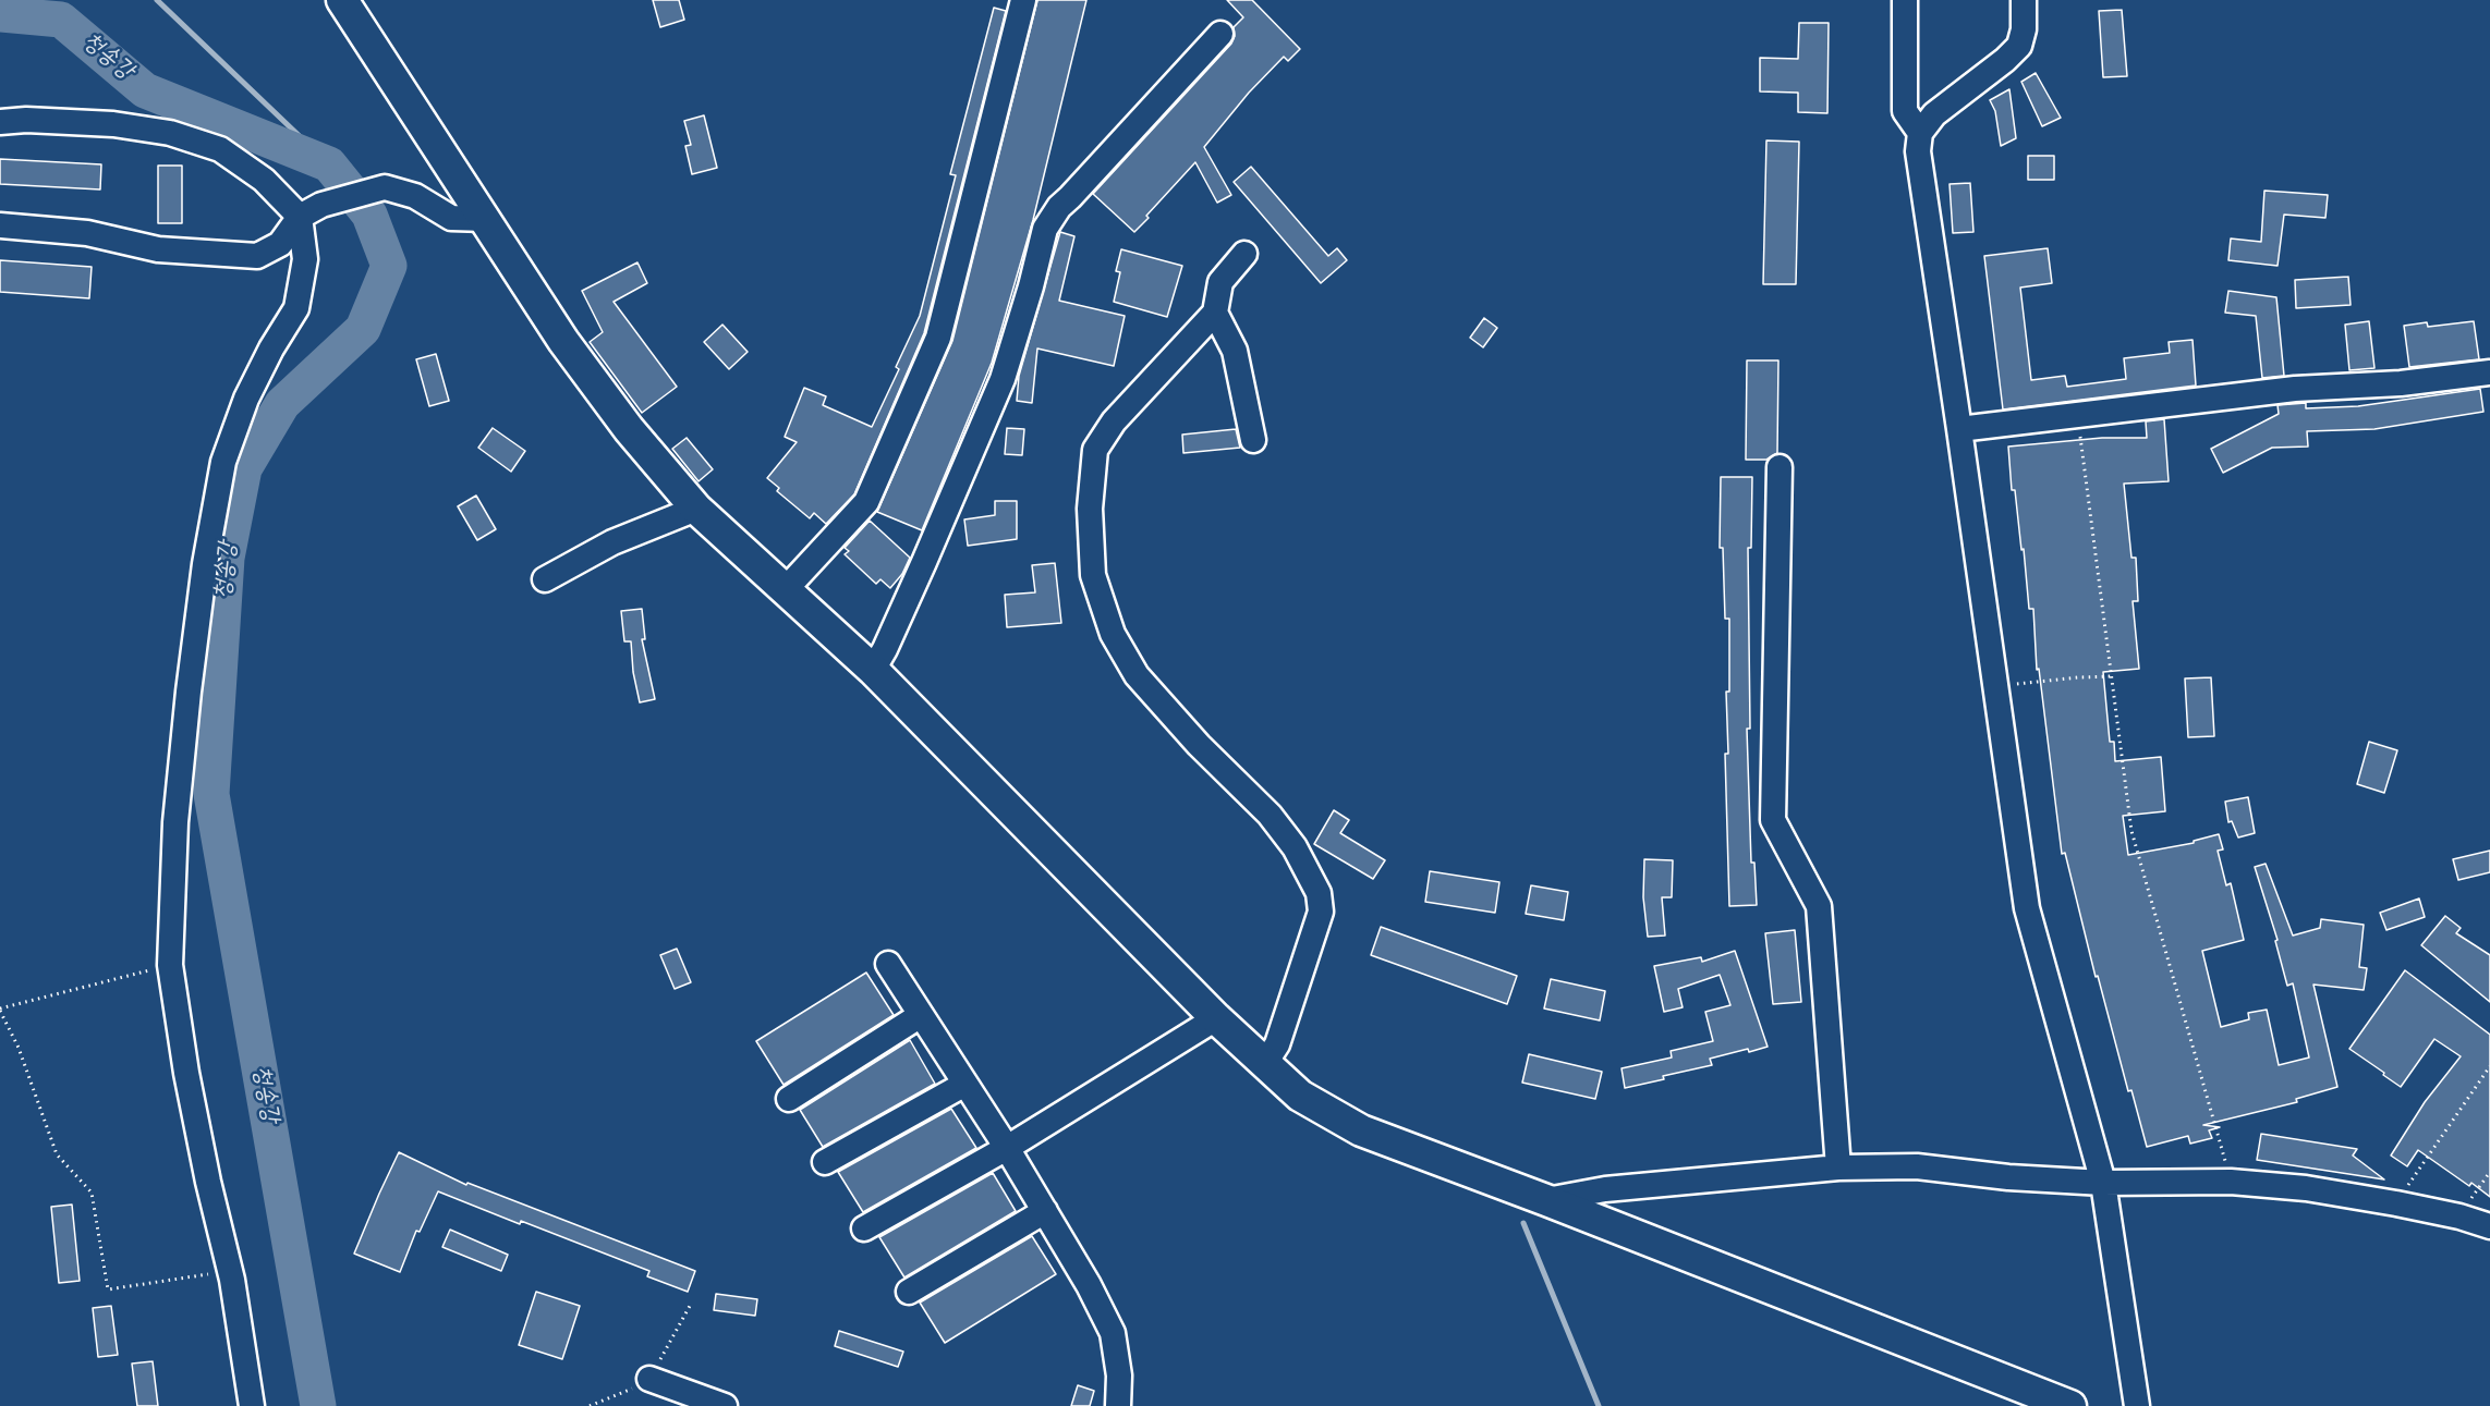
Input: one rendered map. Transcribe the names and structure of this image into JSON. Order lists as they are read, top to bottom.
{
  "water": ["청송강"]
}
